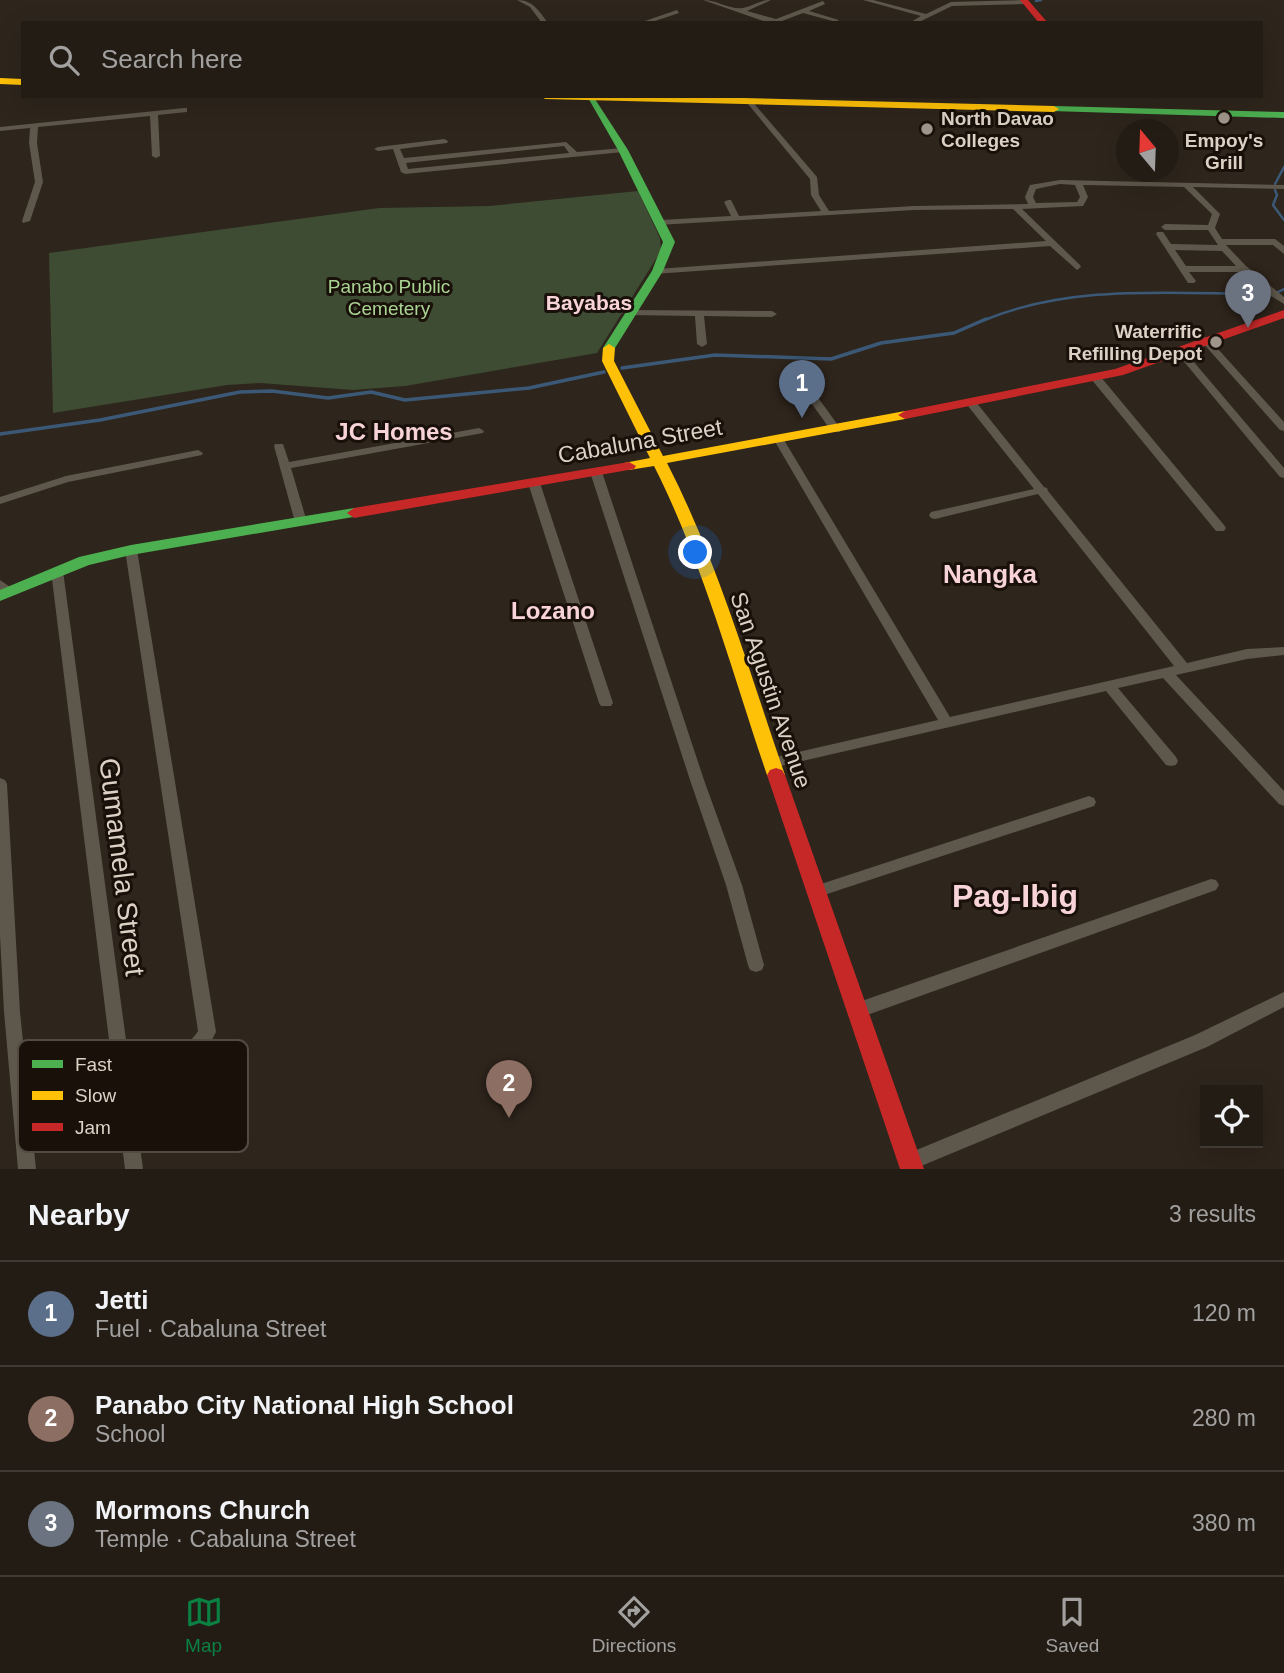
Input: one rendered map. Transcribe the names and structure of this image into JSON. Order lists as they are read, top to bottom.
{
  "streets": {
    "street": ["Cabaluna Street", "San Agustin Avenue", "Gumamela Street"]
  },
  "crossings": [
    ["Cabaluna Street", "San Agustin Avenue"],
    ["Cabaluna Street", "Gumamela Street"]
  ],
  "districts": [
    "Bayabas",
    "JC Homes",
    "Nangka",
    "Lozano",
    "Pag-Ibig"
  ],
  "parks": ["Panabo Public Cemetery"],
  "places": ["Empoy's Grill", "North Davao Colleges", "Waterrific Refilling Depot"],
  "legend": ["Fast", "Slow", "Jam"],
  "north": "top",
  "page": {
    "search": "Search here",
    "pins": ["3", "1", "2"],
    "heading": ["Nearby", "3 results"],
    "list": [
      {
        "mark": "1",
        "name": "Jetti",
        "note": "Fuel · Cabaluna Street",
        "value": "120 m"
      },
      {
        "mark": "2",
        "name": "Panabo City National High School",
        "note": "School",
        "value": "280 m"
      },
      {
        "mark": "3",
        "name": "Mormons Church",
        "note": "Temple · Cabaluna Street",
        "value": "380 m"
      }
    ],
    "nav": ["Map", "Directions", "Saved"]
  }
}
